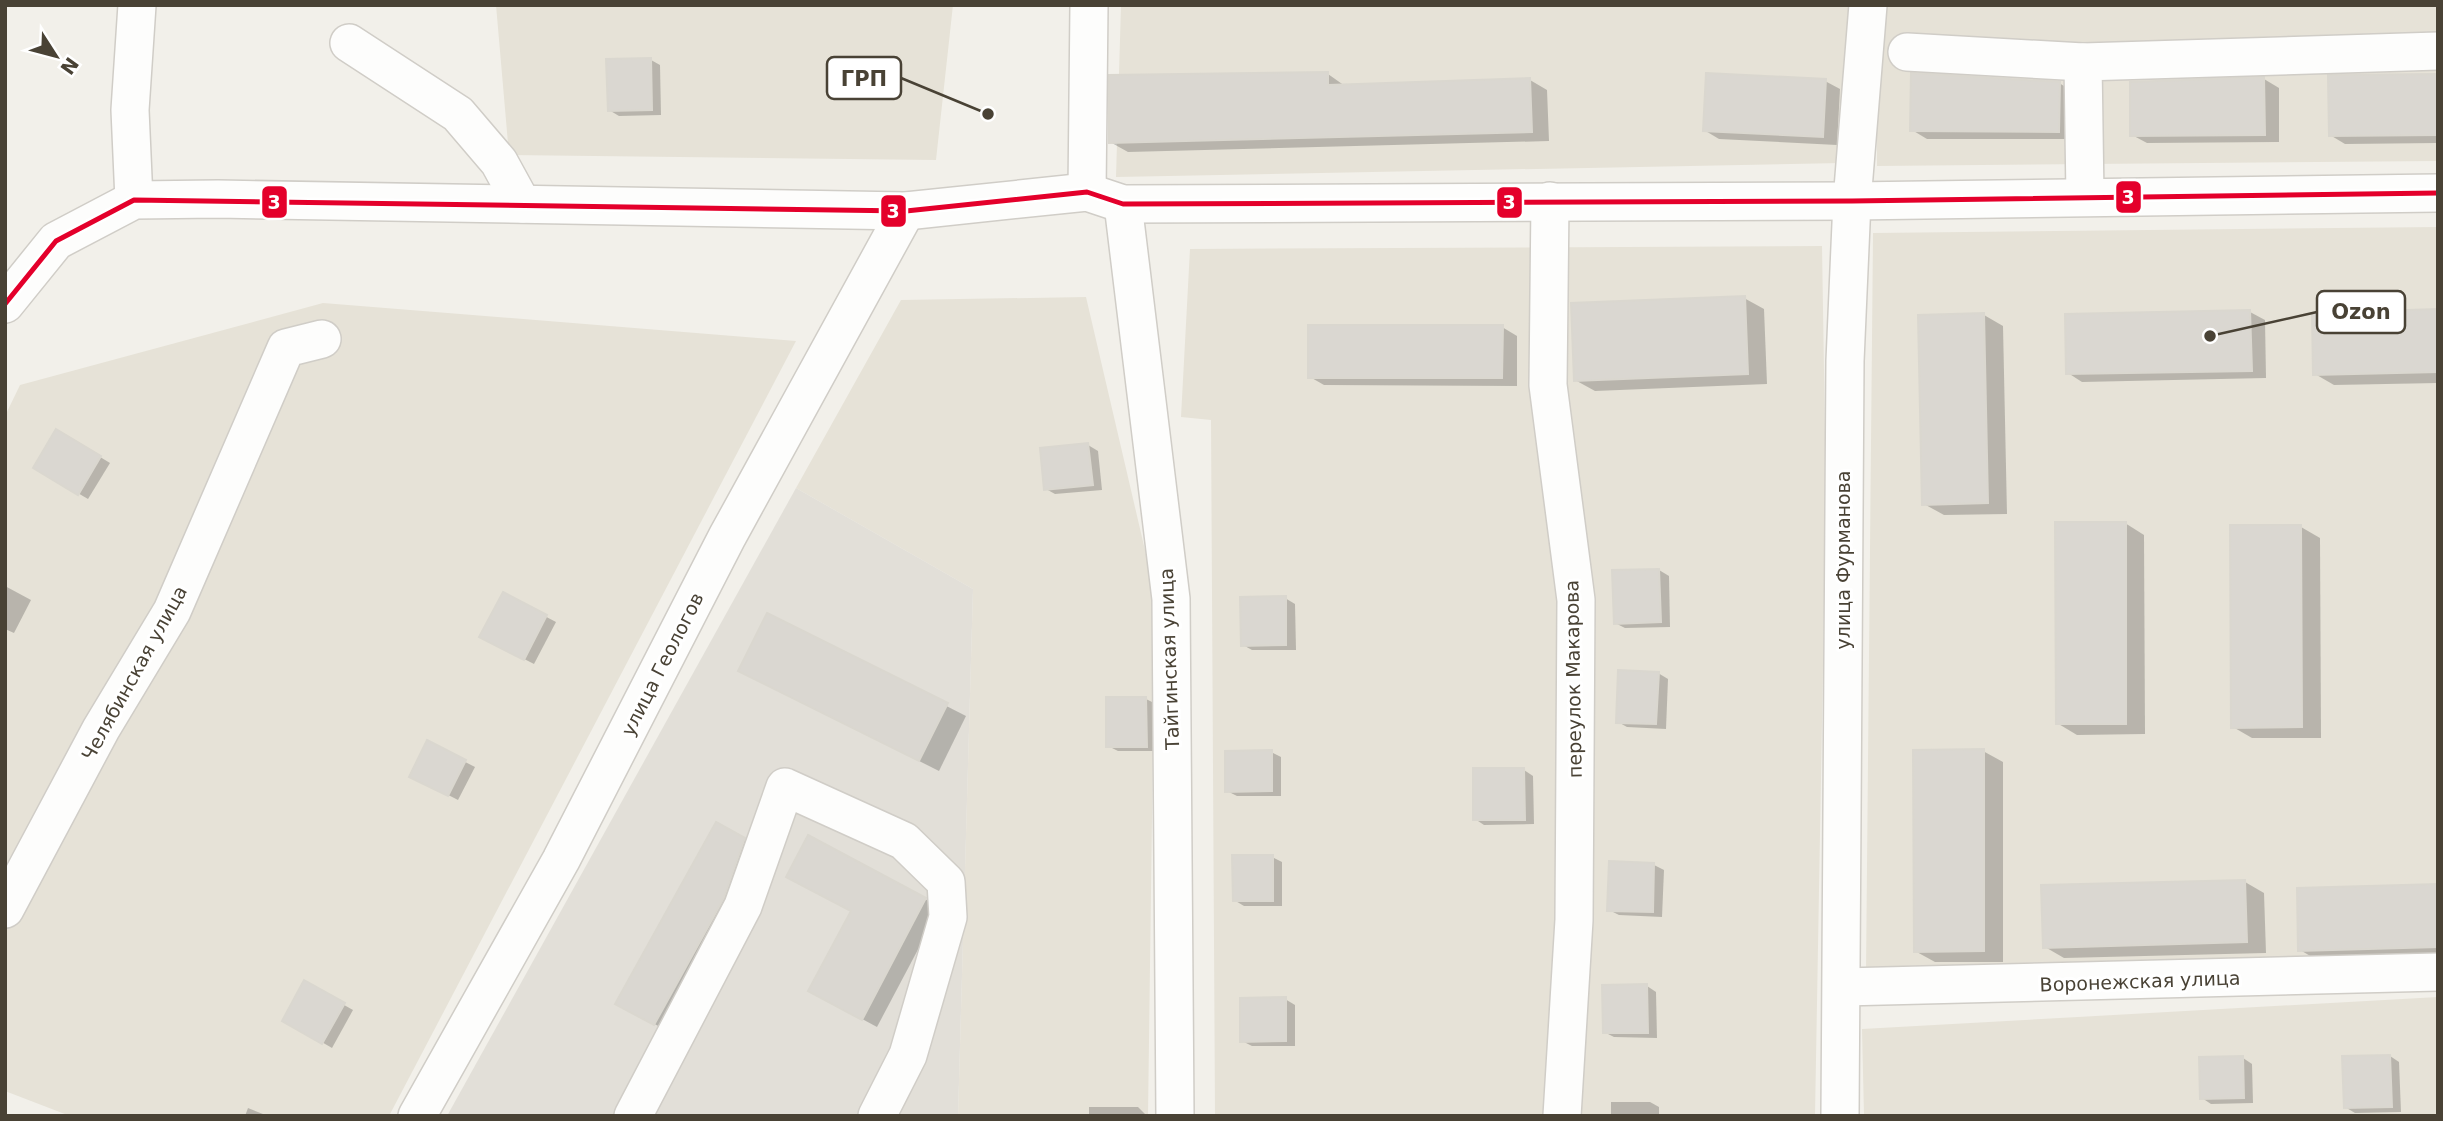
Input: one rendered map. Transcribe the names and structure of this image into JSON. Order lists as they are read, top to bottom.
{
  "streets": {
    "street": [
      "улица Фурманова",
      "Тайгинская улица",
      "улица Геологов",
      "Челябинская улица",
      "переулок Макарова",
      "Воронежская улица"
    ]
  },
  "crossings": [
    ["улица Фурманова", "Воронежская улица"]
  ],
  "places": ["ГРП", "Ozon"],
  "lines": ["transit line 3"],
  "north": "bottom right"
}
